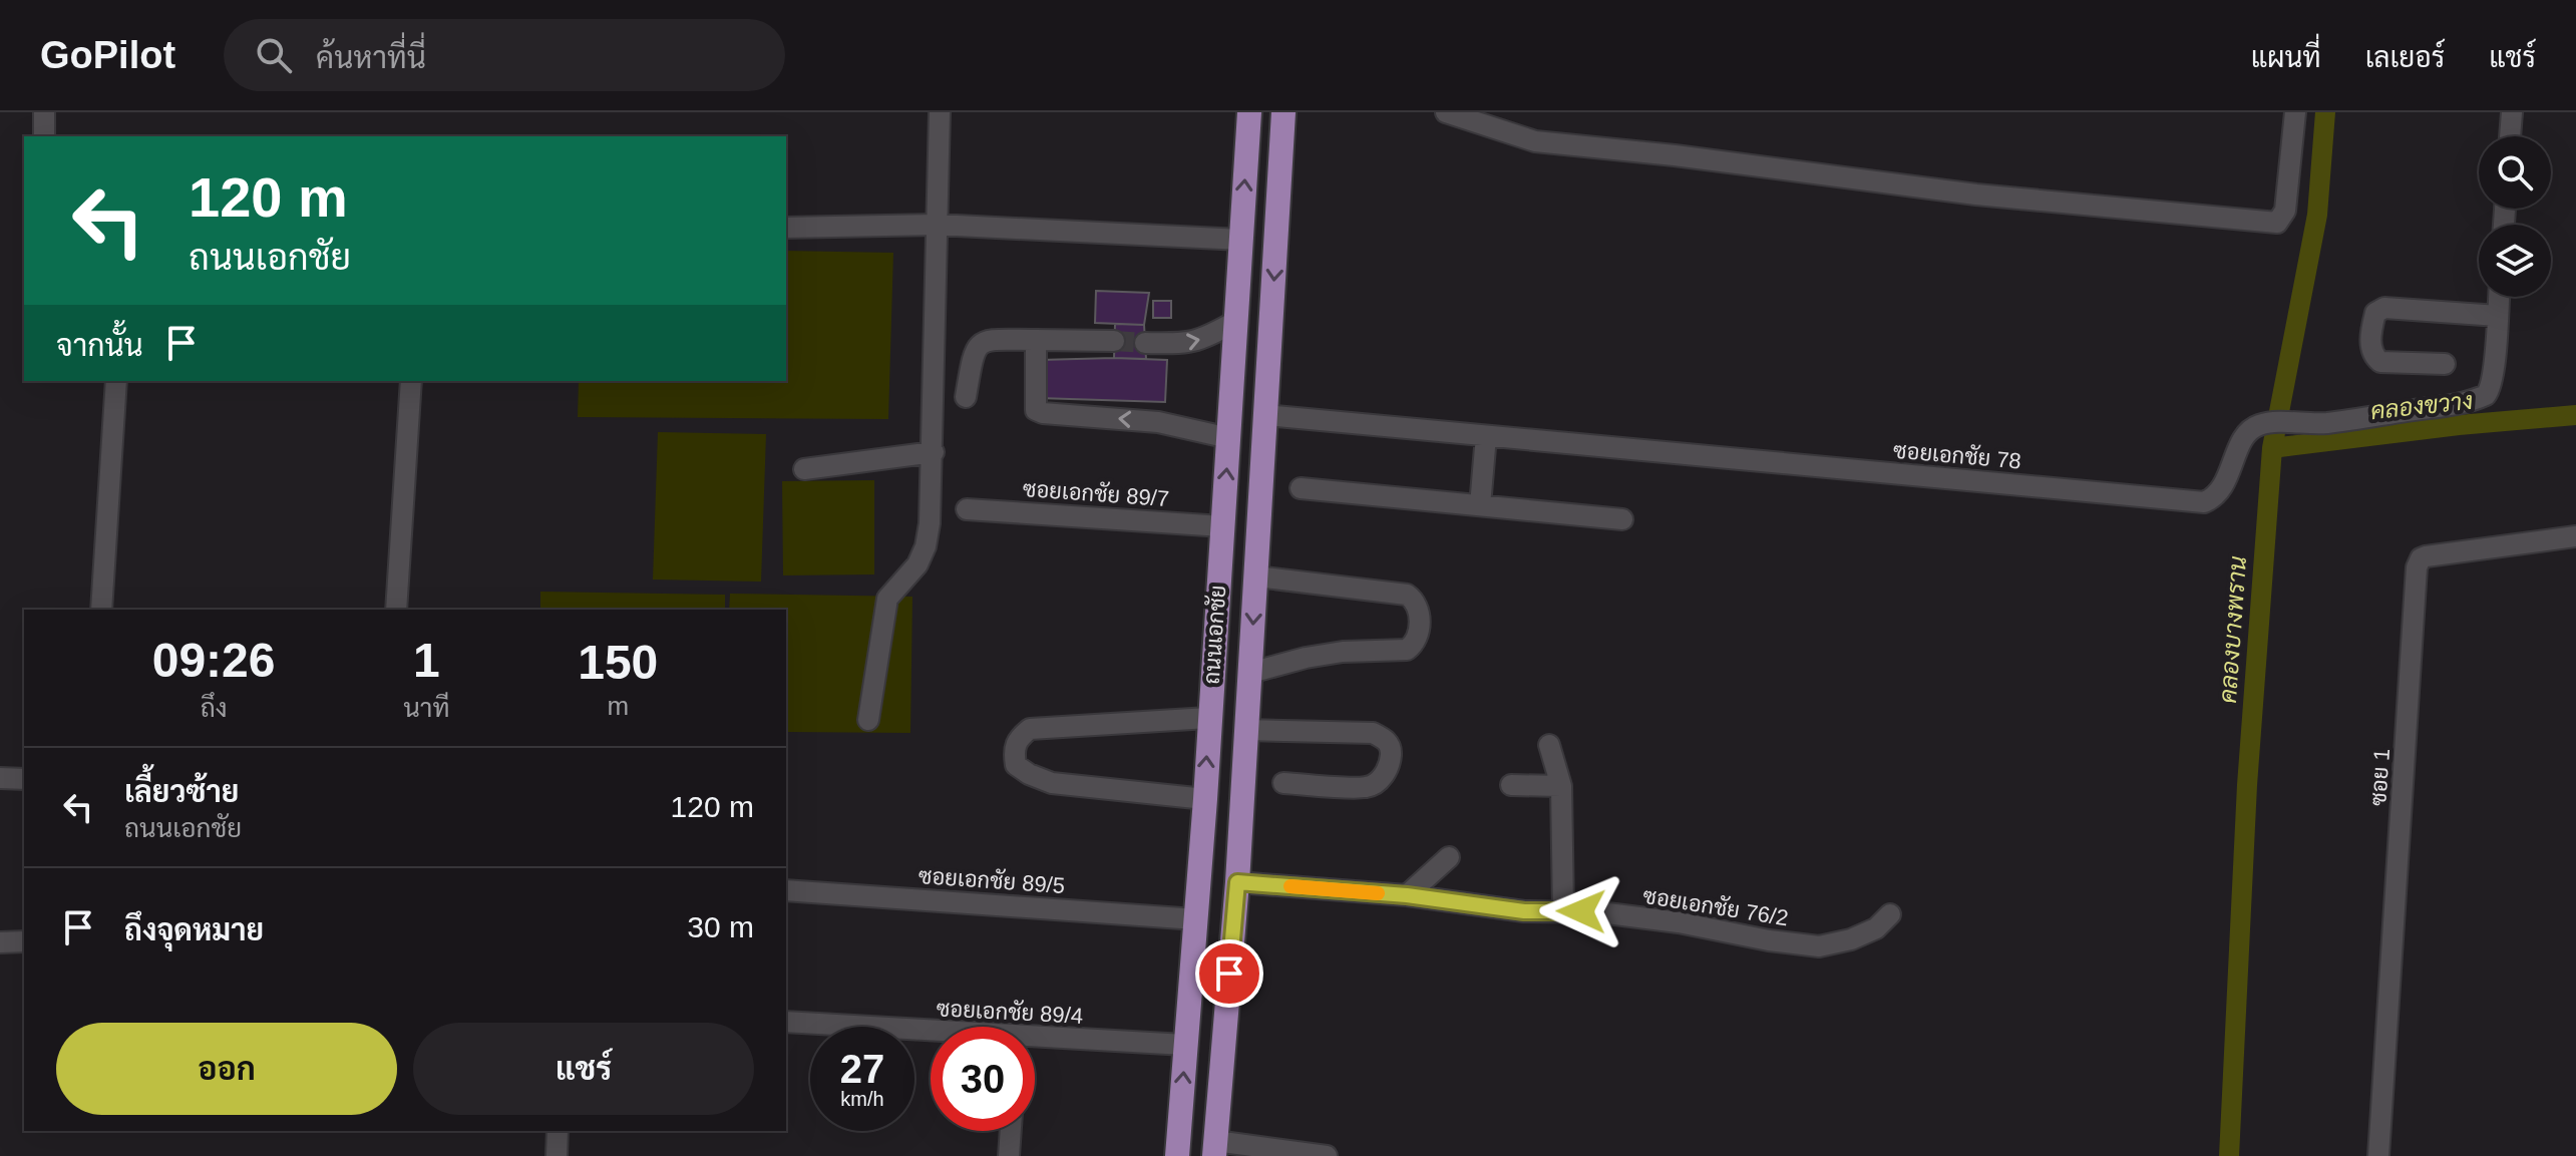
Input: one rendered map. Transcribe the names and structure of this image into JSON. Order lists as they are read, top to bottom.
{
  "streets": {
    "main road": ["ถนนเอกชัย"],
    "street": [
      "ซอยเอกชัย 78",
      "ซอยเอกชัย 89/7",
      "ซอย 1",
      "ซอยเอกชัย 89/5",
      "ซอยเอกชัย 76/2",
      "ซอยเอกชัย 89/4"
    ]
  },
  "crossings": [
    ["ซอยเอกชัย 78", "ถนนเอกชัย"],
    ["ซอยเอกชัย 89/7", "ถนนเอกชัย"],
    ["ถนนเอกชัย", "ซอยเอกชัย 89/5"],
    ["ถนนเอกชัย", "ซอยเอกชัย 76/2"],
    ["ถนนเอกชัย", "ซอยเอกชัย 89/4"]
  ],
  "water": ["คลองขวาง", "คลองบางพราน"],
  "page": {
    "header": "GoPilot",
    "search": "ค้นหาที่นี่",
    "nav": ["แผนที่", "เลเยอร์", "แชร์"],
    "turn": ["120 m", "ถนนเอกชัย"],
    "then": "จากนั้น",
    "eta": [
      "09:26",
      "ถึง",
      "1",
      "นาที",
      "150",
      "m"
    ],
    "list": [
      {
        "name": "เลี้ยวซ้าย",
        "note": "ถนนเอกชัย",
        "value": "120 m"
      },
      {
        "name": "ถึงจุดหมาย",
        "value": "30 m"
      }
    ],
    "buttons": ["ออก", "แชร์"],
    "speed": "27 km/h",
    "limit": "30"
  }
}
